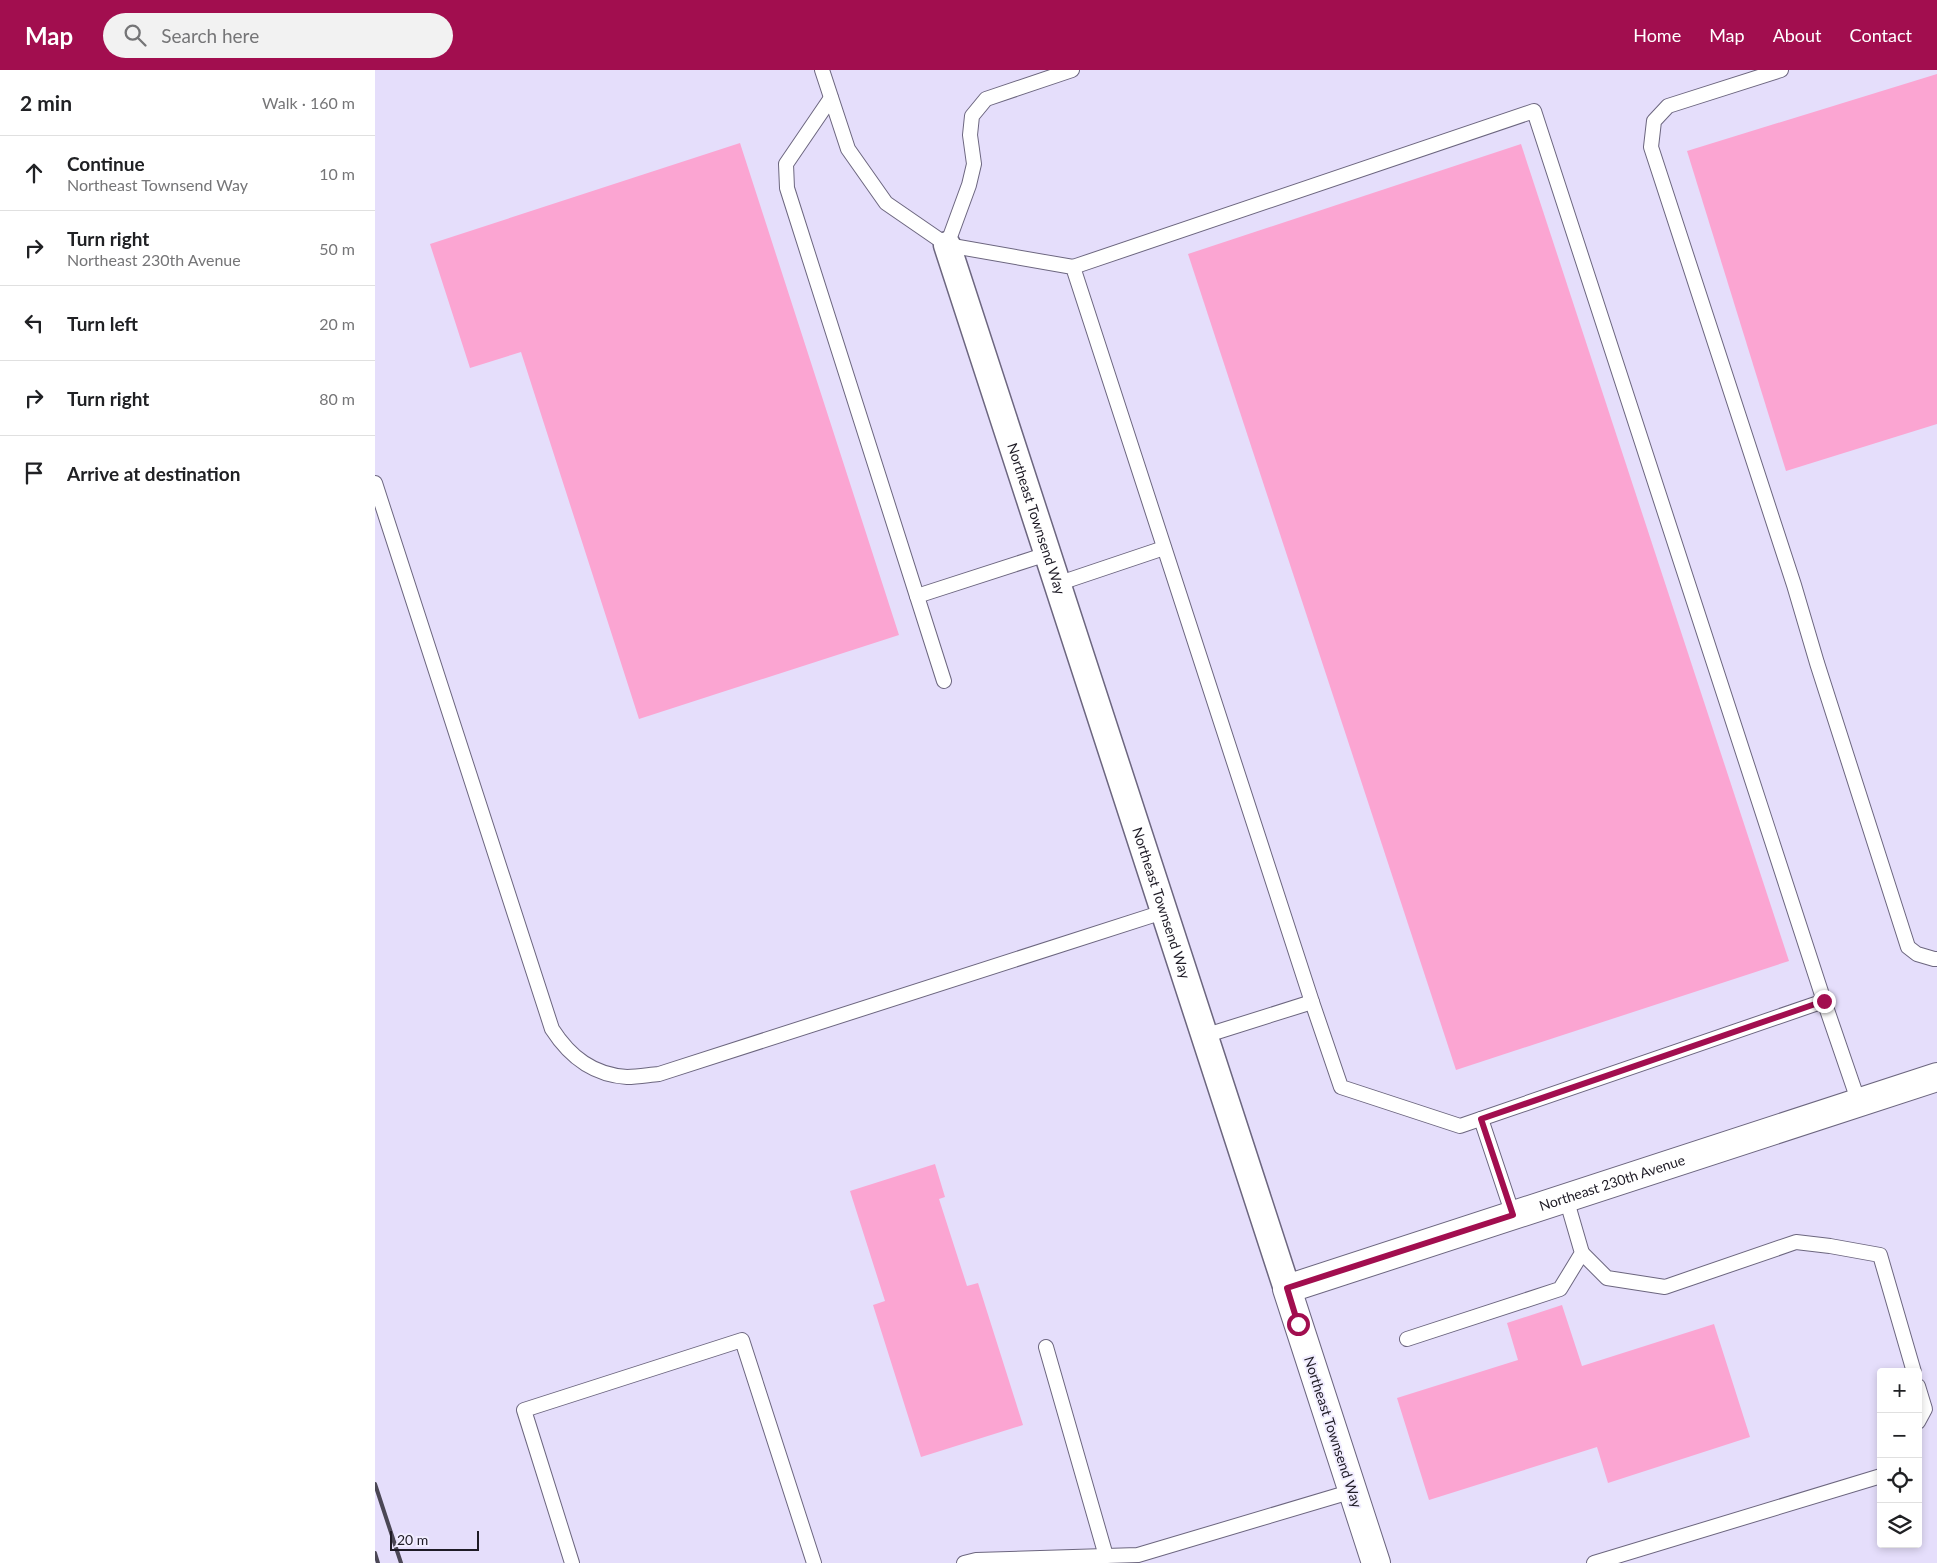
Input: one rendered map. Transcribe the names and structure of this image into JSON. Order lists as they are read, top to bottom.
{
  "streets": {
    "street": ["Northeast Townsend Way", "Northeast 230th Avenue"]
  },
  "crossings": [
    ["Northeast Townsend Way", "Northeast 230th Avenue"]
  ],
  "scale_bar": "20 m",
  "page": {
    "header": "Map",
    "search": "Search here",
    "nav": [
      "Home",
      "Map",
      "About",
      "Contact"
    ],
    "heading": ["2 min", "Walk · 160 m"],
    "list": [
      ["Continue", "Northeast Townsend Way", "10 m"],
      ["Turn right", "Northeast 230th Avenue", "50 m"],
      ["Turn left", "20 m"],
      ["Turn right", "80 m"],
      "Arrive at destination"
    ],
    "map_buttons": ["+", "−"],
    "scale": "20 m"
  }
}
